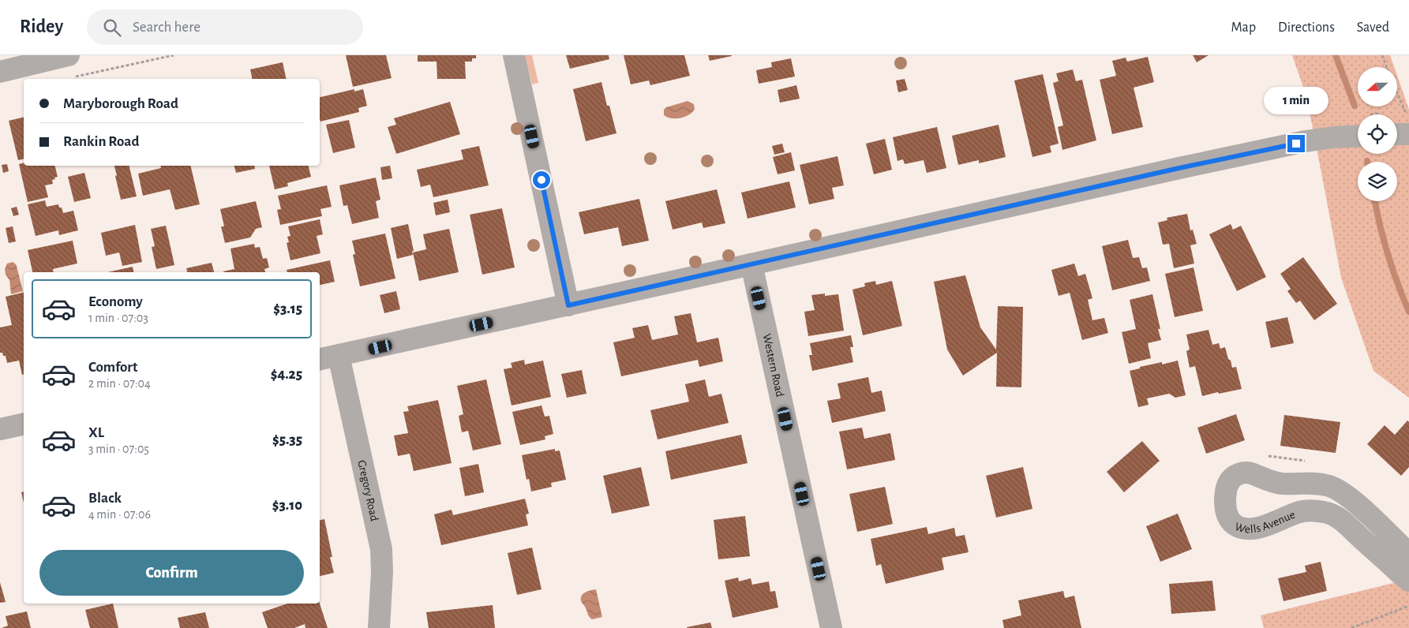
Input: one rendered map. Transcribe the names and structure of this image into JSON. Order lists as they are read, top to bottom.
{
  "streets": {
    "street": ["Western Road", "Gregory Road", "Wells Avenue"]
  },
  "north": "left",
  "page": {
    "header": "Ridey",
    "search": "Search here",
    "nav": ["Map", "Directions", "Saved"],
    "banner": ["Maryborough Road", "Rankin Road"],
    "bubble": "1 min",
    "list": [
      {
        "name": "Economy",
        "note": "1 min · 07:03",
        "value": "$3.15"
      },
      {
        "name": "Comfort",
        "note": "2 min · 07:04",
        "value": "$4.25"
      },
      {
        "name": "XL",
        "note": "3 min · 07:05",
        "value": "$5.35"
      },
      {
        "name": "Black",
        "note": "4 min · 07:06",
        "value": "$3.10"
      }
    ],
    "buttons": "Confirm"
  }
}
